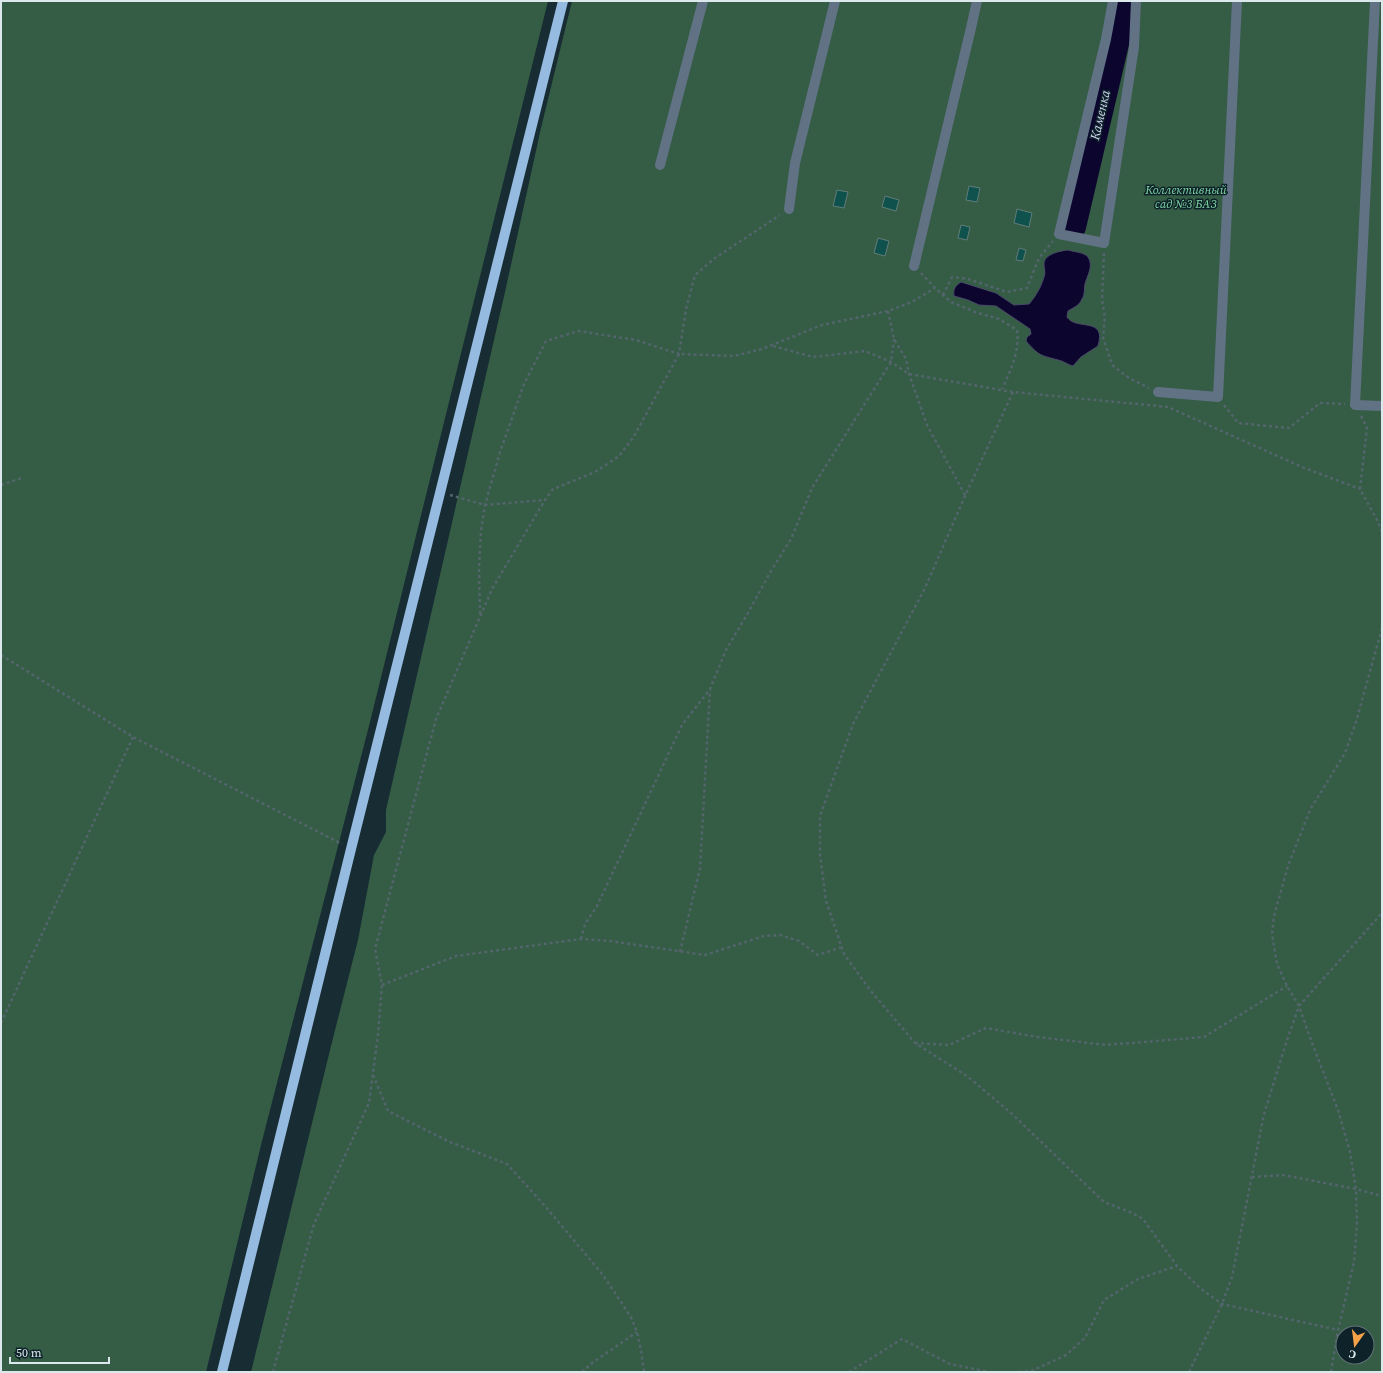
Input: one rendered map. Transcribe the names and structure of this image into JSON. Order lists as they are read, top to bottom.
{
  "water": ["Каменка"],
  "parks": ["Коллективный сад №3 БАЗ"],
  "scale_bar": "50 m",
  "north": "bottom"
}
